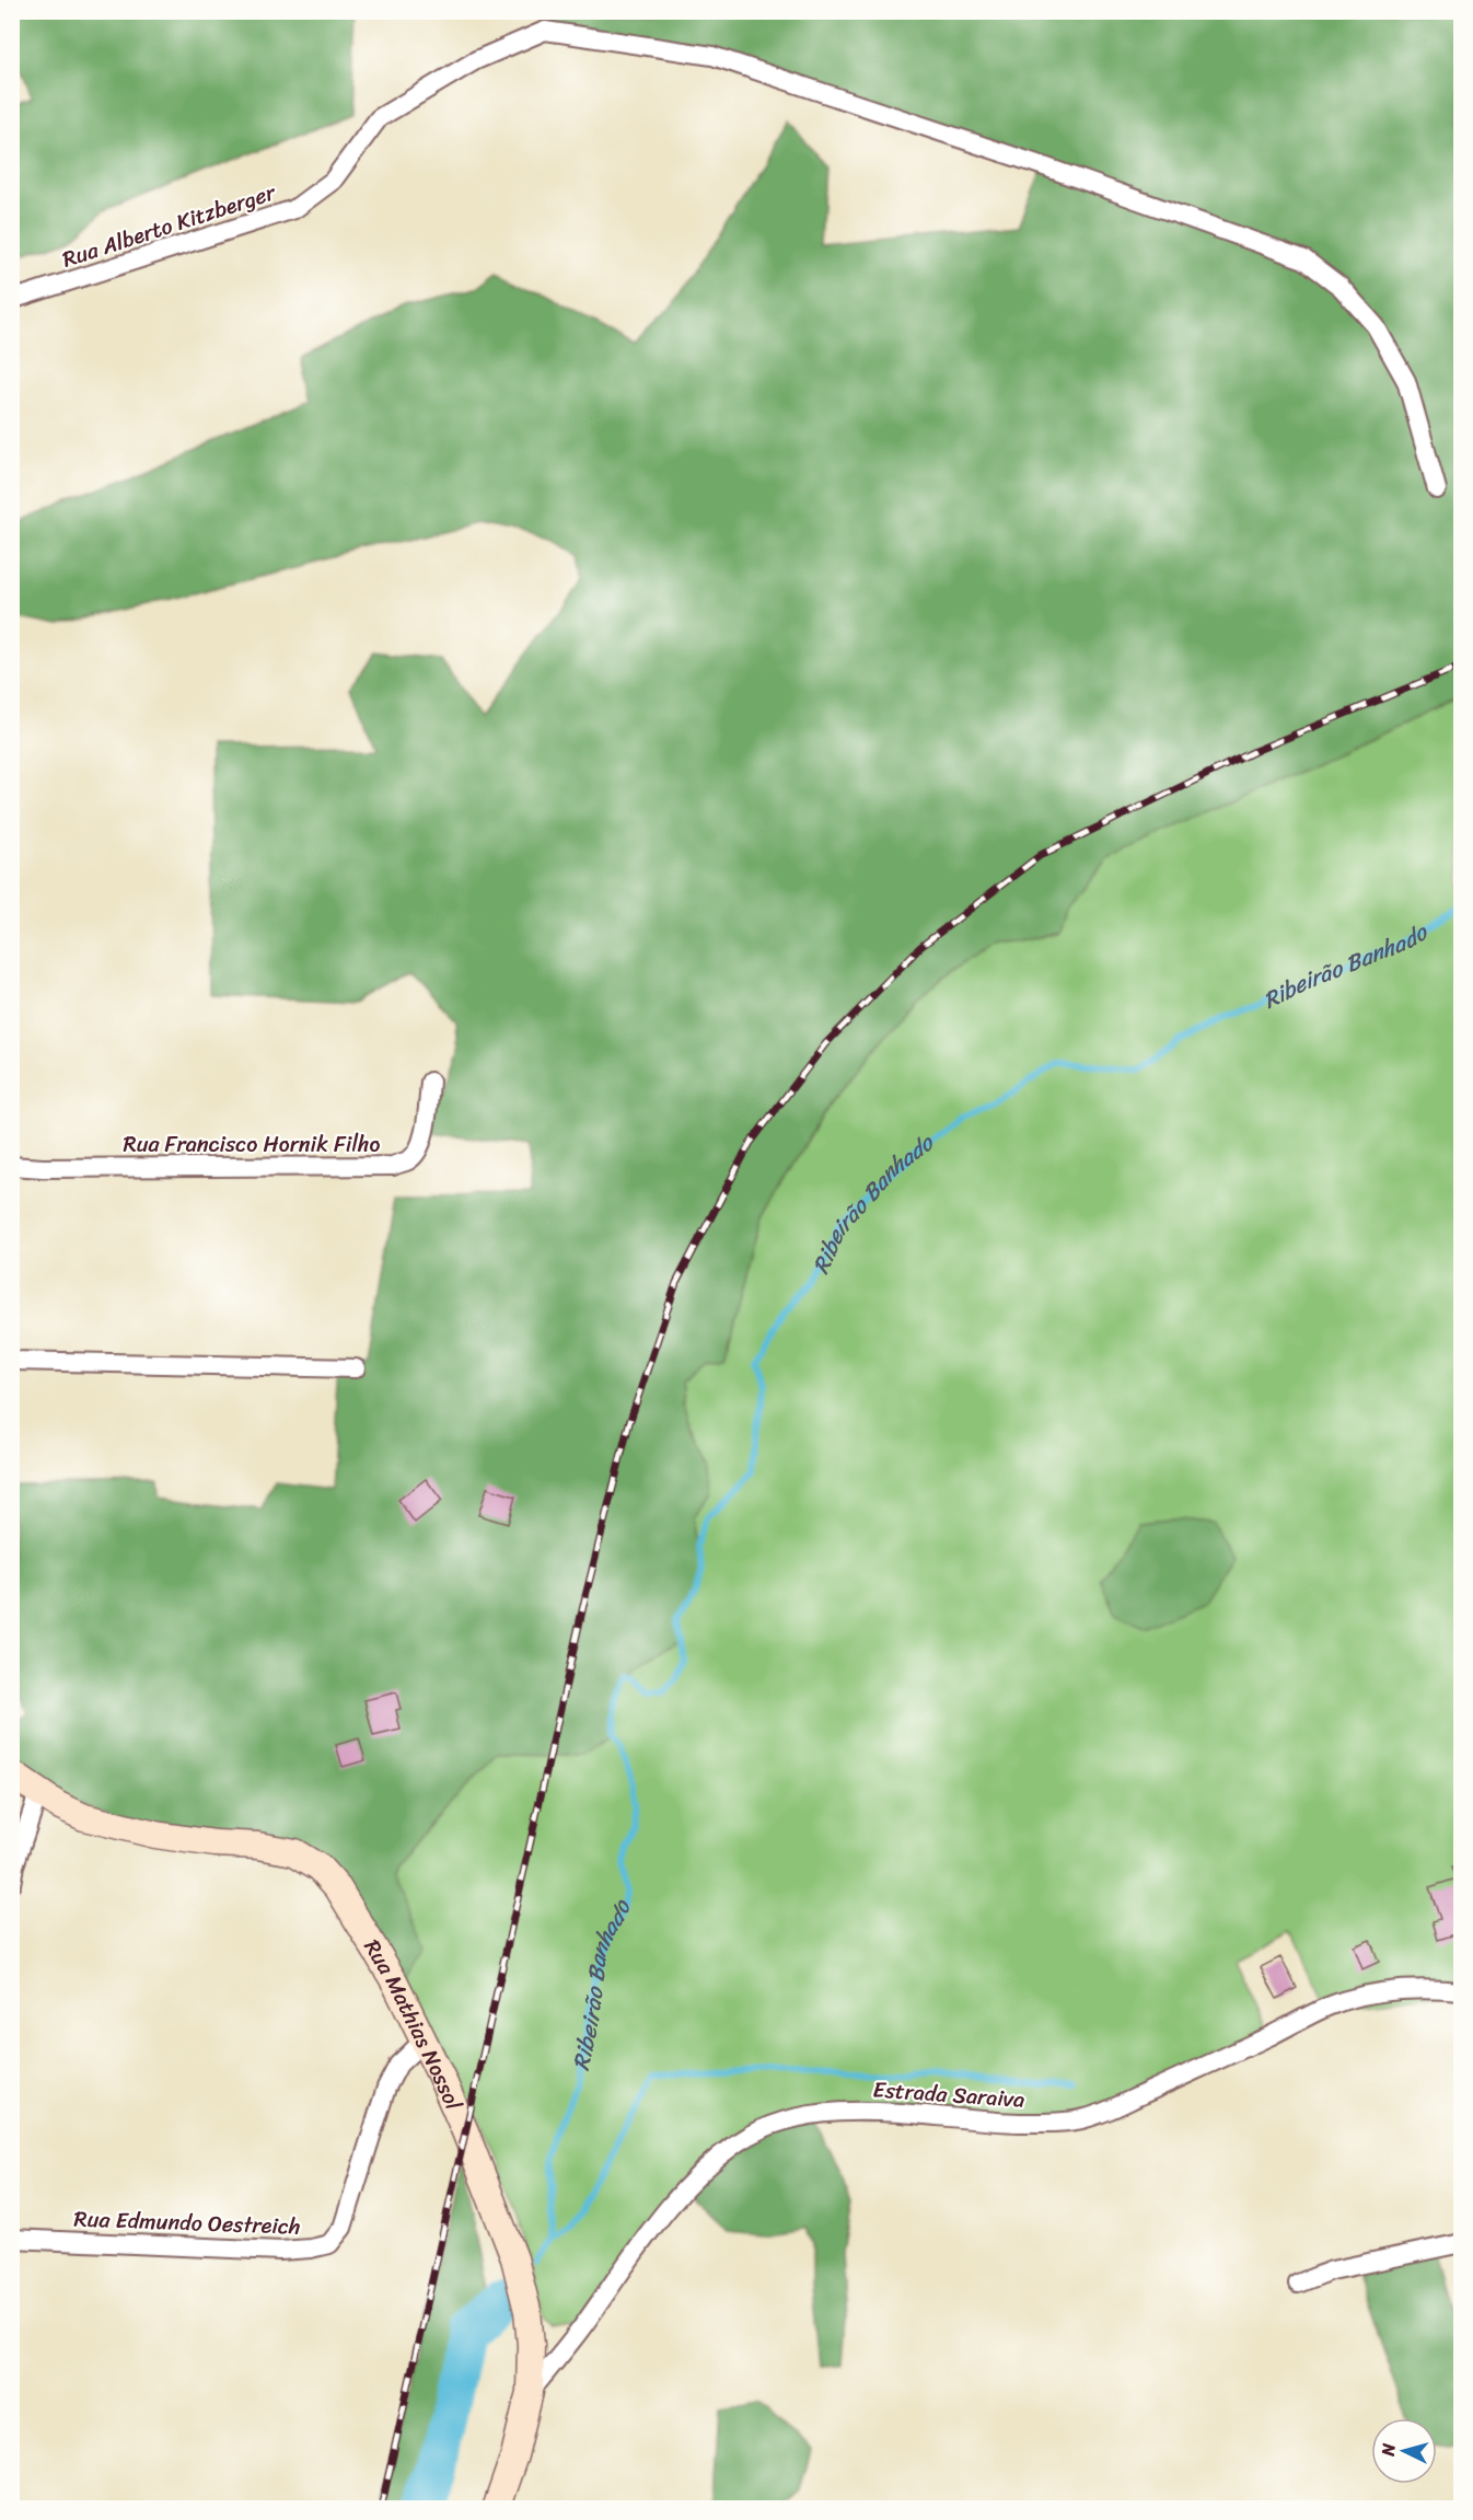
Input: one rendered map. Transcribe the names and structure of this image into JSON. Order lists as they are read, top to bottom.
{
  "streets": {
    "street": [
      "Rua Alberto Kitzberger",
      "Rua Francisco Hornik Filho",
      "Rua Mathias Nossol",
      "Estrada Saraiva",
      "Rua Edmundo Oestreich"
    ]
  },
  "crossings": [
    ["Rua Mathias Nossol", "Estrada Saraiva"],
    ["Rua Mathias Nossol", "Rua Edmundo Oestreich"]
  ],
  "water": ["Ribeirão Banhado"],
  "north": "left"
}
